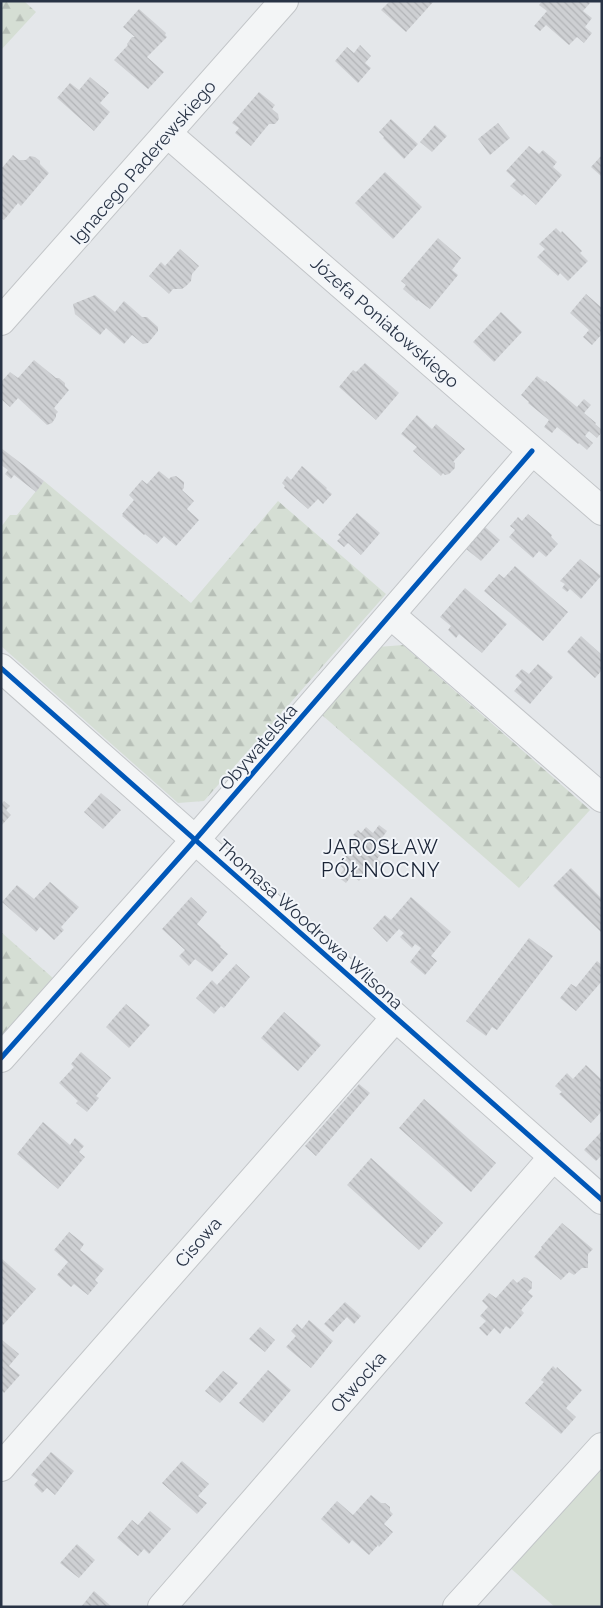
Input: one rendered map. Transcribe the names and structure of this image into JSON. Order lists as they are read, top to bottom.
{
  "streets": {
    "street": [
      "Ignacego Paderewskiego",
      "Józefa Poniatowskiego",
      "Obywatelska",
      "Thomasa Woodrowa Wilsona",
      "Cisowa",
      "Otwocka"
    ]
  },
  "crossings": [
    ["Ignacego Paderewskiego", "Józefa Poniatowskiego"],
    ["Józefa Poniatowskiego", "Obywatelska"],
    ["Obywatelska", "Thomasa Woodrowa Wilsona"],
    ["Thomasa Woodrowa Wilsona", "Cisowa"],
    ["Thomasa Woodrowa Wilsona", "Otwocka"]
  ],
  "districts": ["JAROSŁAW PÓŁNOCNY"]
}
